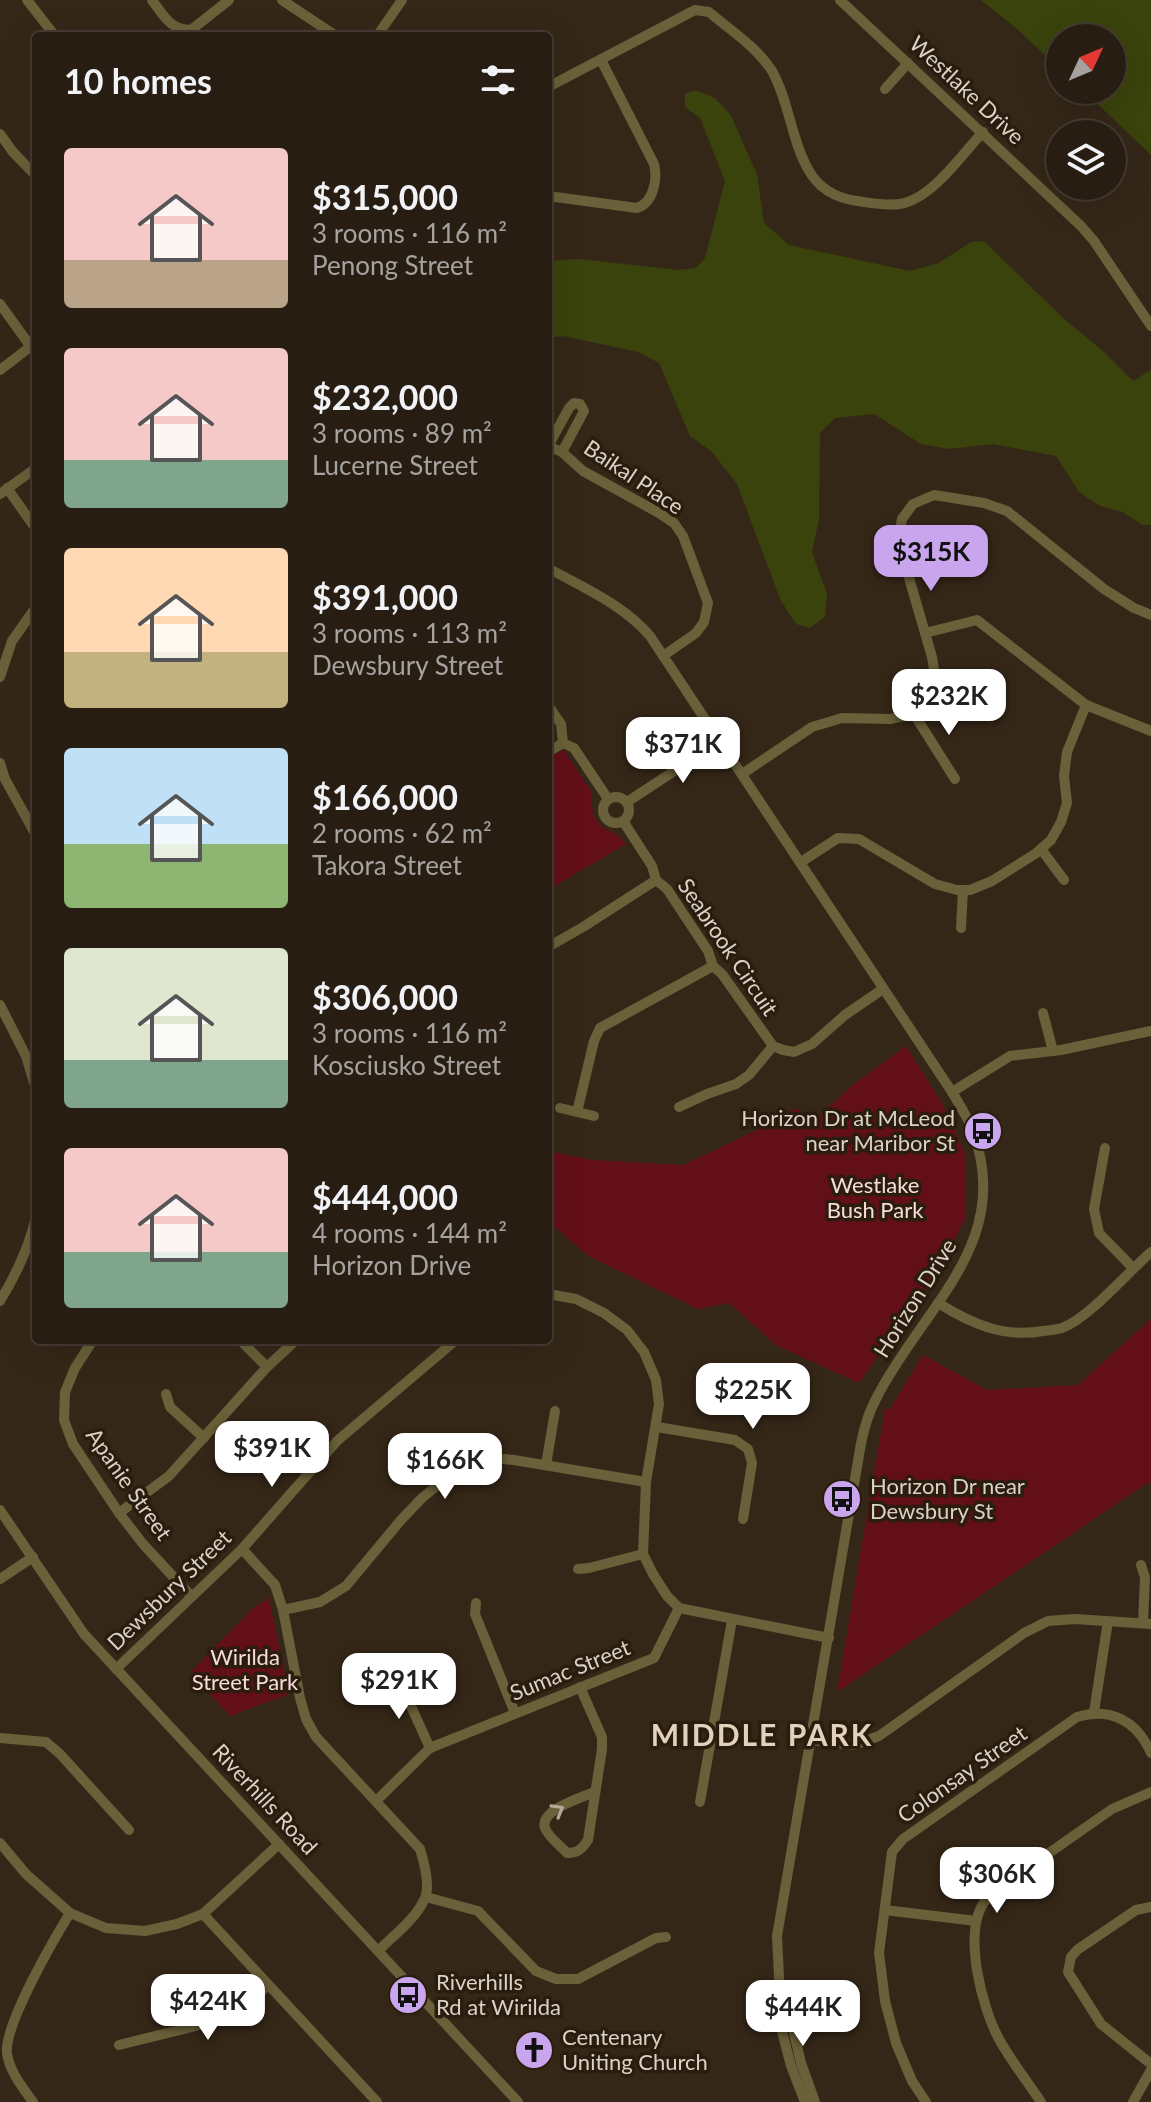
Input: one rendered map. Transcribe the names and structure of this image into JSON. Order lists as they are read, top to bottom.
{
  "streets": {
    "street": [
      "Westlake Drive",
      "Baikal Place",
      "Seabrook Circuit",
      "Horizon Drive",
      "Apanie Street",
      "Dewsbury Street",
      "Sumac Street",
      "Colonsay Street",
      "Riverhills Road"
    ]
  },
  "crossings": [
    ["Baikal Place", "Horizon Drive"],
    ["Seabrook Circuit", "Horizon Drive"],
    ["Apanie Street", "Dewsbury Street"],
    ["Dewsbury Street", "Riverhills Road"]
  ],
  "districts": ["MIDDLE PARK"],
  "parks": ["Westlake Bush Park", "Wirilda Street Park"],
  "places": {
    "bus stop": ["Horizon Dr at McLeod near Maribor St", "Horizon Dr near Dewsbury St", "Riverhills Rd at Wirilda"],
    "church": ["Centenary Uniting Church"]
  },
  "north": "top right",
  "page": {
    "heading": "10 homes",
    "list": [
      {
        "name": "$315,000",
        "note": "3 rooms · 116 m² · Penong Street"
      },
      {
        "name": "$232,000",
        "note": "3 rooms · 89 m² · Lucerne Street"
      },
      {
        "name": "$391,000",
        "note": "3 rooms · 113 m² · Dewsbury Street"
      },
      {
        "name": "$166,000",
        "note": "2 rooms · 62 m² · Takora Street"
      },
      {
        "name": "$306,000",
        "note": "3 rooms · 116 m² · Kosciusko Street"
      },
      {
        "name": "$444,000",
        "note": "4 rooms · 144 m² · Horizon Drive"
      }
    ],
    "price": [
      "$315K",
      "$232K",
      "$371K",
      "$225K",
      "$391K",
      "$166K",
      "$291K",
      "$306K",
      "$424K",
      "$444K"
    ]
  }
}
